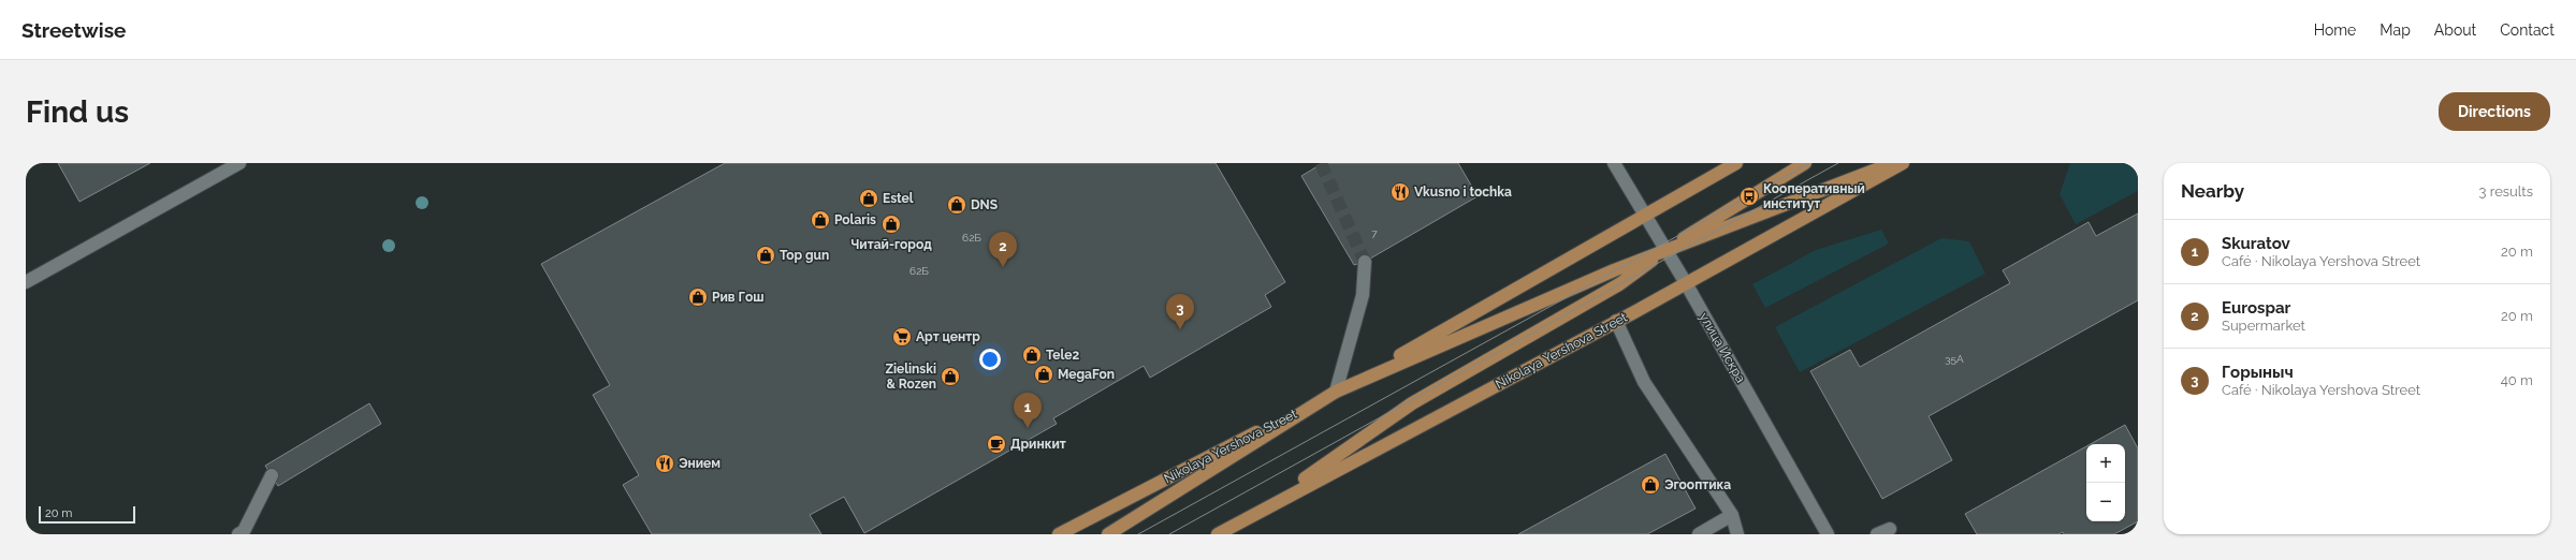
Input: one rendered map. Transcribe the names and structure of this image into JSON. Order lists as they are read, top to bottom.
{
  "streets": {
    "main road": ["Nikolaya Yershova Street"],
    "street": ["улица Искра"]
  },
  "crossings": [
    ["улица Искра", "Nikolaya Yershova Street"]
  ],
  "places": {
    "restaurant": ["Vkusno i tochka", "Энием"],
    "bus stop": ["Кооперативный институт"],
    "shop": [
      "Estel",
      "DNS",
      "Polaris",
      "Читай-город",
      "Top gun",
      "Рив Гош",
      "Tele2",
      "MegaFon",
      "Zielinski & Rozen",
      "Эгооптика"
    ],
    "supermarket": ["Арт центр"],
    "cafe": ["Дринкит"]
  },
  "house_numbers": [
    "7",
    "62Б",
    "62Б",
    "35А"
  ],
  "scale_bar": "20 m",
  "page": {
    "header": "Streetwise",
    "nav": [
      "Home",
      "Map",
      "About",
      "Contact"
    ],
    "buttons": "Directions",
    "title": "Find us",
    "heading": ["Nearby", "3 results"],
    "list": [
      {
        "mark": "1",
        "name": "Skuratov",
        "note": "Café · Nikolaya Yershova Street",
        "value": "20 m"
      },
      {
        "mark": "2",
        "name": "Eurospar",
        "note": "Supermarket",
        "value": "20 m"
      },
      {
        "mark": "3",
        "name": "Горыныч",
        "note": "Café · Nikolaya Yershova Street",
        "value": "40 m"
      }
    ],
    "pins": ["2", "3", "1"],
    "map_buttons": ["+", "−"],
    "scale": "20 m"
  }
}
